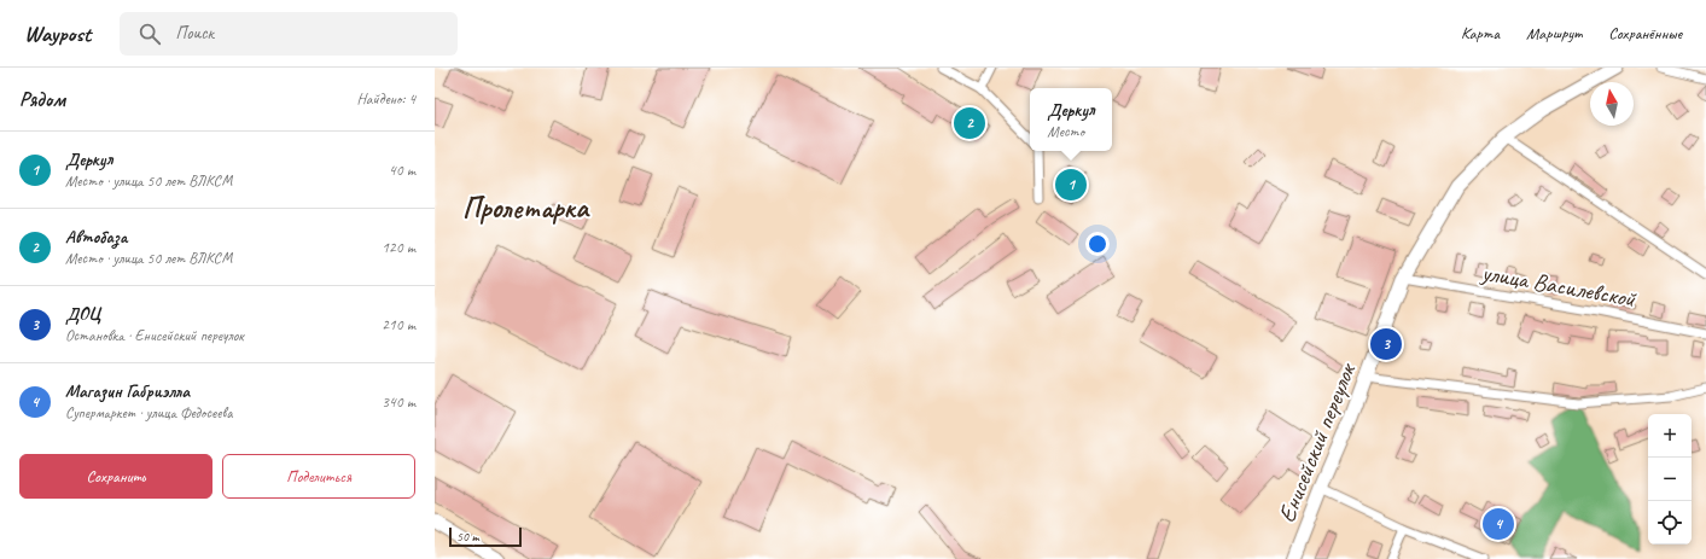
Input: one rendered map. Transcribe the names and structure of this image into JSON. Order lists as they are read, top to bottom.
{
  "streets": {
    "main road": ["Енисейский переулок"],
    "street": ["улица Василевской"]
  },
  "crossings": [
    ["улица Василевской", "Енисейский переулок"]
  ],
  "districts": ["Пролетарка"],
  "scale_bar": "50 m",
  "north": "top",
  "page": {
    "header": "Waypost",
    "search": "Поиск",
    "nav": ["Карта", "Маршрут", "Сохранённые"],
    "heading": ["Рядом", "Найдено: 4"],
    "popup": ["Деркул", "Место"],
    "pins": [
      "2",
      "1",
      "3",
      "4"
    ],
    "list": [
      {
        "mark": "1",
        "name": "Деркул",
        "note": "Место · улица 50 лет ВЛКСМ",
        "value": "40 m"
      },
      {
        "mark": "2",
        "name": "Автобаза",
        "note": "Место · улица 50 лет ВЛКСМ",
        "value": "120 m"
      },
      {
        "mark": "3",
        "name": "ДОЦ",
        "note": "Остановка · Енисейский переулок",
        "value": "210 m"
      },
      {
        "mark": "4",
        "name": "Магазин Габриэлла",
        "note": "Супермаркет · улица Федосеева",
        "value": "340 m"
      }
    ],
    "map_buttons": ["+", "−"],
    "buttons": ["Сохранить", "Поделиться"],
    "scale": "50 m"
  }
}
